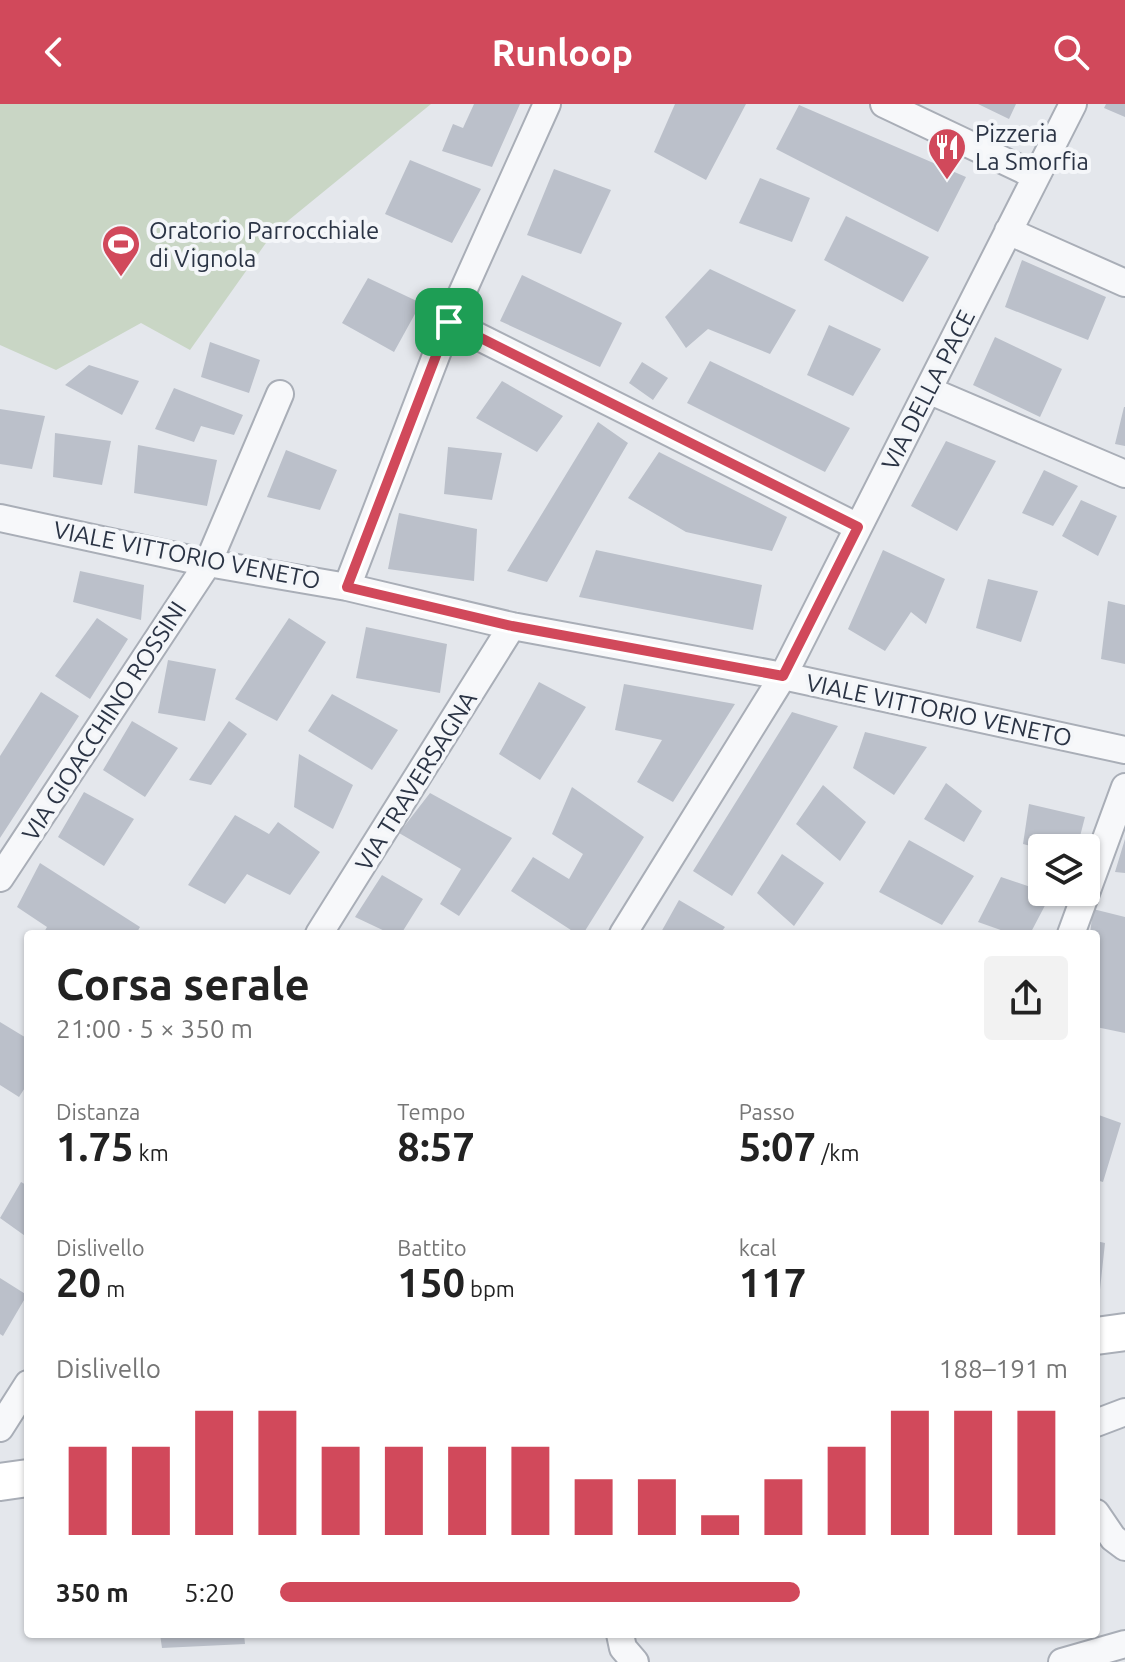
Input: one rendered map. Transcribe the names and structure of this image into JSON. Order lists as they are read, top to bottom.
{
  "streets": {
    "street": [
      "VIA DELLA PACE",
      "VIALE VITTORIO VENETO",
      "VIA GIOACCHINO ROSSINI",
      "VIA TRAVERSAGNA"
    ]
  },
  "crossings": [
    ["VIA DELLA PACE", "VIALE VITTORIO VENETO"],
    ["VIALE VITTORIO VENETO", "VIA GIOACCHINO ROSSINI"],
    ["VIALE VITTORIO VENETO", "VIA TRAVERSAGNA"]
  ],
  "places": {
    "restaurant": ["Pizzeria La Smorfia"],
    "sports": ["Oratorio Parrocchiale di Vignola"]
  },
  "page": {
    "header": "Runloop",
    "heading": ["Corsa serale", "21:00 · 5 × 350 m"],
    "stats": [
      ["Distanza", "1.75 km"],
      ["Tempo", "8:57"],
      ["Passo", "5:07 /km"],
      ["Dislivello", "20 m"],
      ["Battito", "150 bpm"],
      ["kcal", "117"]
    ],
    "chart": ["Dislivello", "188–191 m"],
    "list": [
      {
        "name": "350 m",
        "note": "5:20"
      }
    ]
  }
}
